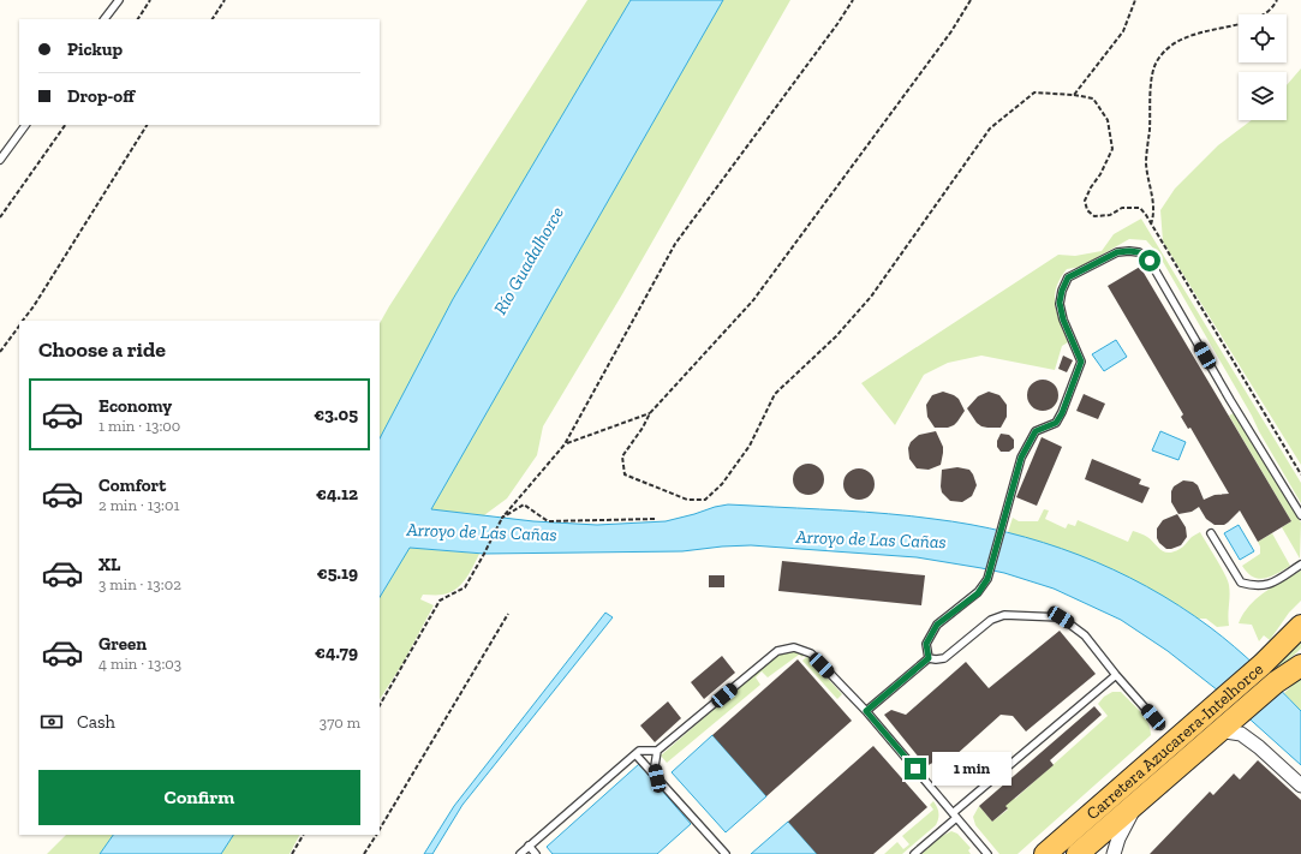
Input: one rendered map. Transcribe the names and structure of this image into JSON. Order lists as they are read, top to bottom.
{
  "streets": {
    "main road": ["Carretera Azucarera-Intelhorce"]
  },
  "water": ["Río Guadalhorce", "Arroyo de Las Cañas"],
  "page": {
    "banner": ["Pickup", "Drop-off"],
    "heading": "Choose a ride",
    "list": [
      {
        "name": "Economy",
        "note": "1 min · 13:00",
        "value": "€3.05"
      },
      {
        "name": "Comfort",
        "note": "2 min · 13:01",
        "value": "€4.12"
      },
      {
        "name": "XL",
        "note": "3 min · 13:02",
        "value": "€5.19"
      },
      {
        "name": "Green",
        "note": "4 min · 13:03",
        "value": "€4.79"
      }
    ],
    "pay": ["Cash", "370 m"],
    "bubble": "1 min",
    "buttons": "Confirm"
  }
}
